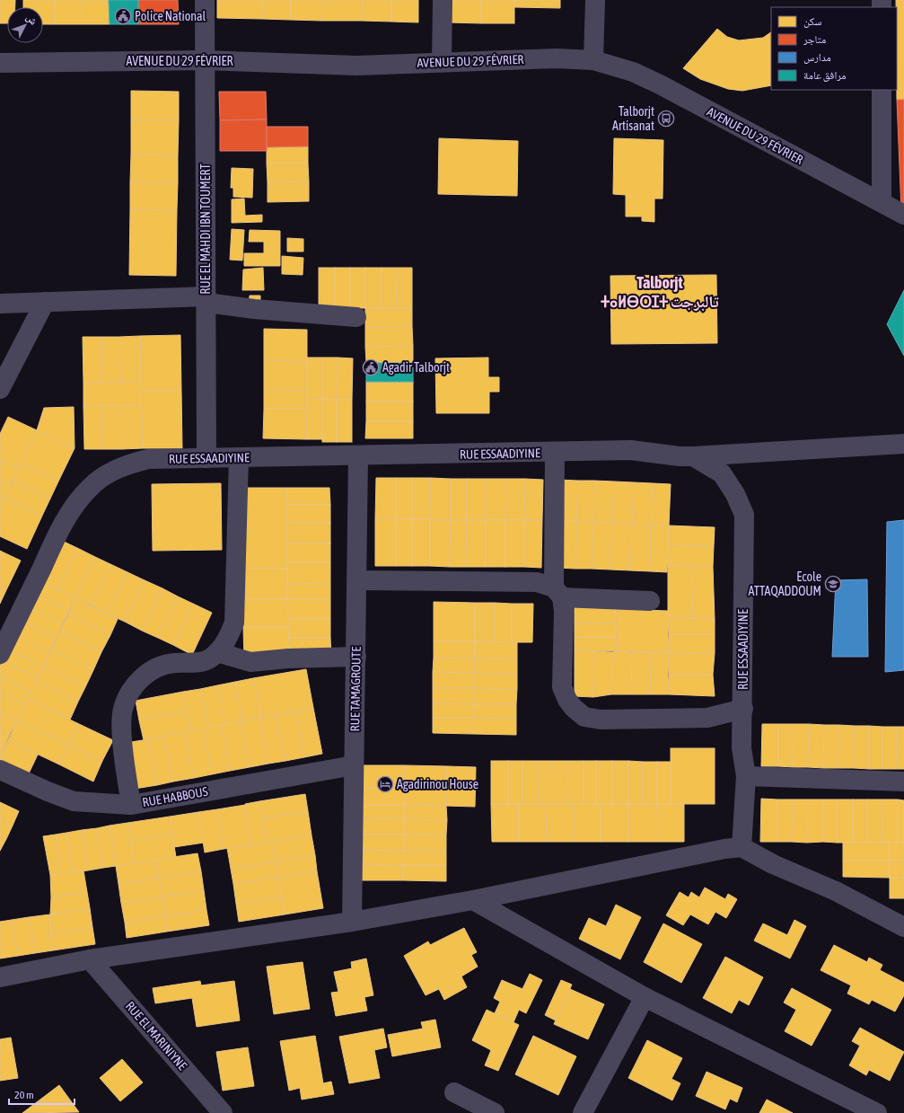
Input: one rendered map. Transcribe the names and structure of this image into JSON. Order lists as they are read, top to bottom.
{
  "streets": {
    "street": [
      "AVENUE DU 29 FÉVRIER",
      "RUE EL MAHDI IBN TOUMERT",
      "RUE ESSAADIYINE",
      "RUE TAMAGROUTE",
      "RUE HABBOUS",
      "RUE EL MARINIYNE"
    ]
  },
  "crossings": [
    ["AVENUE DU 29 FÉVRIER", "RUE EL MAHDI IBN TOUMERT"],
    ["RUE EL MAHDI IBN TOUMERT", "RUE ESSAADIYINE"],
    ["RUE ESSAADIYINE", "RUE TAMAGROUTE"],
    ["RUE TAMAGROUTE", "RUE HABBOUS"]
  ],
  "districts": ["Talborjt ⵜⴰⵍⴱⵔⵊⵜ تالبرجت"],
  "places": {
    "public building": ["Police National", "Agadir Talborjt"],
    "bus stop": ["Talborjt Artisanat"],
    "school or university": ["Ecole ATTAQADDOUM"],
    "hotel": ["Agadirinou House"]
  },
  "legend": [
    "سكن",
    "متاجر",
    "مدارس",
    "مرافق عامة"
  ],
  "scale_bar": "20 m",
  "north": "top right"
}
